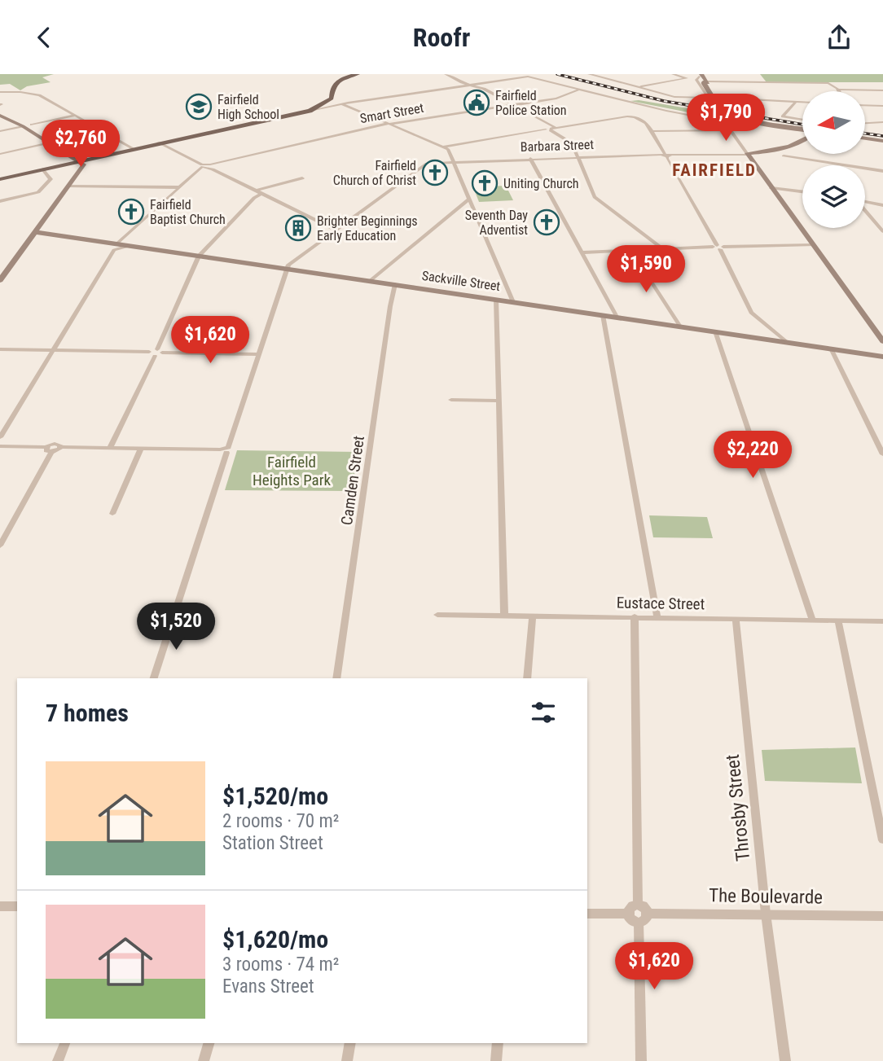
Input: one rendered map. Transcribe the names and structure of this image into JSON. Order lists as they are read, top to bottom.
{
  "streets": {
    "main road": ["Barbara Street", "Sackville Street"],
    "street": [
      "Smart Street",
      "Camden Street",
      "Eustace Street",
      "Throsby Street",
      "The Boulevarde"
    ]
  },
  "crossings": [
    ["Sackville Street", "Camden Street"],
    ["Eustace Street", "Throsby Street"],
    ["Throsby Street", "The Boulevarde"]
  ],
  "districts": ["FAIRFIELD"],
  "parks": ["Fairfield Heights Park"],
  "places": {
    "public building": ["Fairfield Police Station"],
    "school or university": ["Fairfield High School"],
    "church": [
      "Fairfield Church of Christ",
      "Uniting Church",
      "Fairfield Baptist Church",
      "Seventh Day Adventist"
    ],
    "building": ["Brighter Beginnings Early Education"]
  },
  "north": "left",
  "page": {
    "header": "Roofr",
    "price": [
      "$1,790",
      "$2,760",
      "$1,590",
      "$1,620",
      "$2,220",
      "$1,520",
      "$1,620"
    ],
    "heading": "7 homes",
    "list": [
      {
        "name": "$1,520/mo",
        "note": "2 rooms · 70 m² · Station Street"
      },
      {
        "name": "$1,620/mo",
        "note": "3 rooms · 74 m² · Evans Street"
      }
    ]
  }
}
